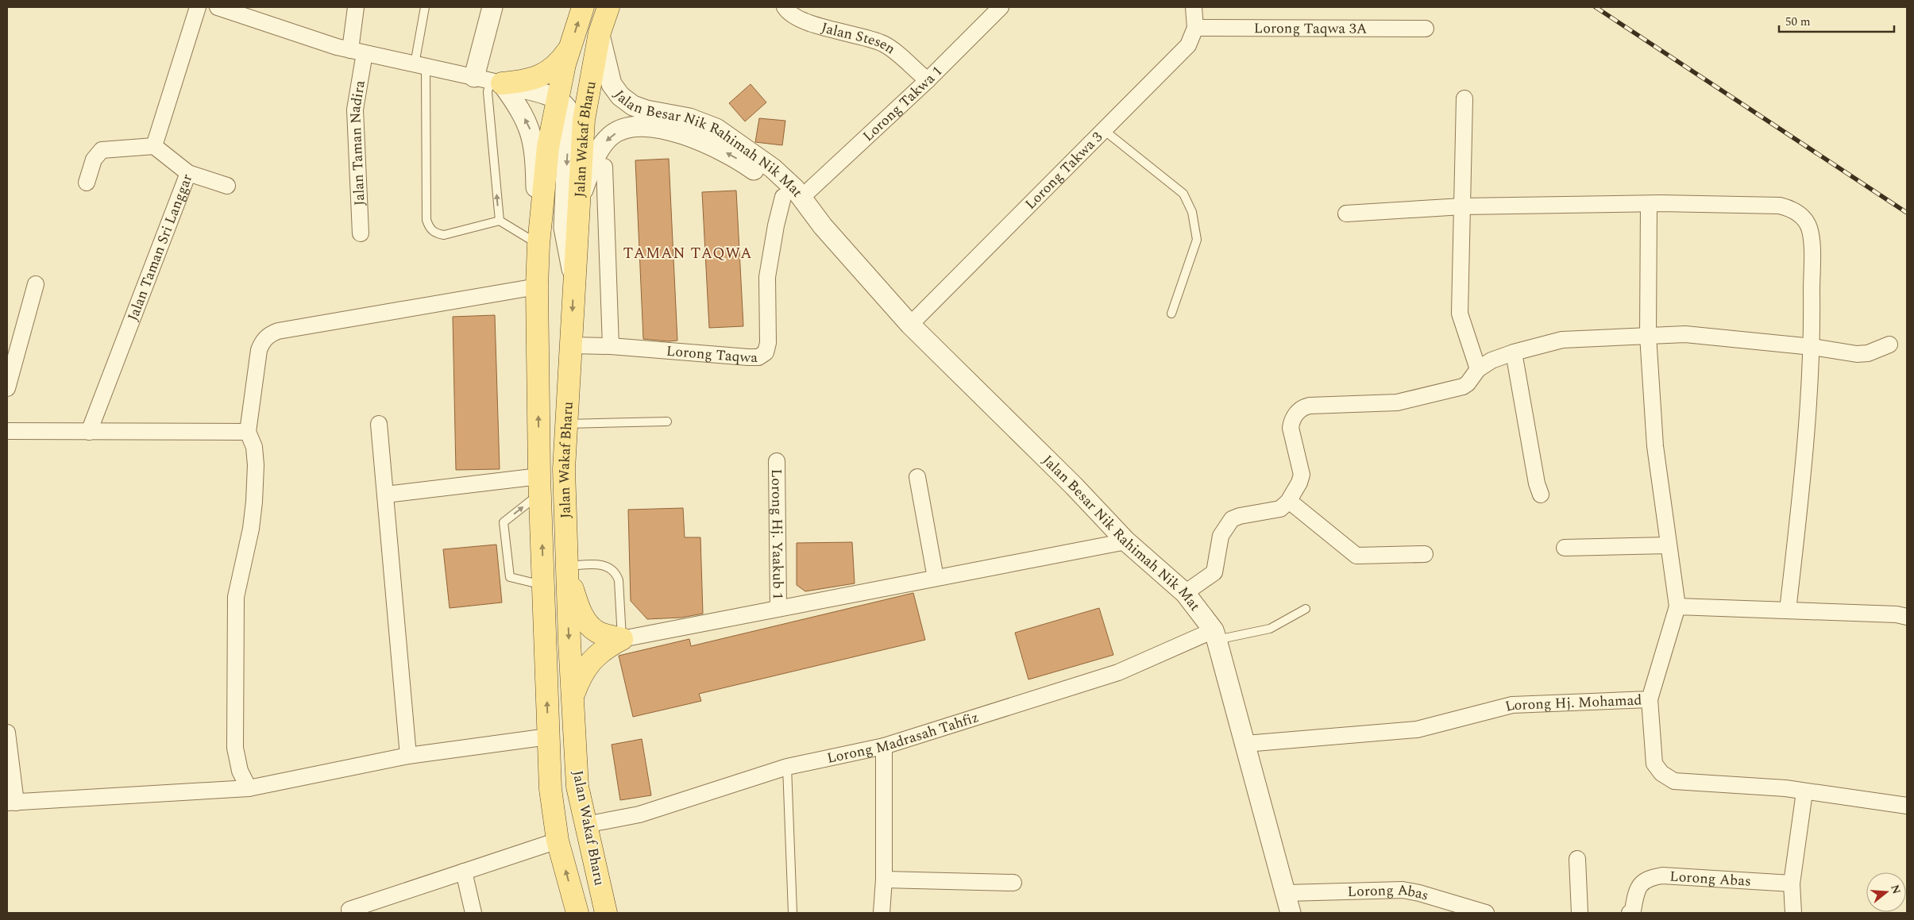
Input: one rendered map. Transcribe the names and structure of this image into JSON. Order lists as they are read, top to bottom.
{
  "streets": {
    "main road": ["Jalan Wakaf Bharu"],
    "street": [
      "Lorong Taqwa 3A",
      "Jalan Stesen",
      "Lorong Takwa 1",
      "Jalan Taman Nadira",
      "Jalan Besar Nik Rahimah Nik Mat",
      "Lorong Takwa 3",
      "Jalan Taman Sri Langgar",
      "Lorong Taqwa",
      "Lorong Hj. Yaakub 1",
      "Lorong Hj. Mohamad",
      "Lorong Madrasah Tahfiz",
      "Lorong Abas"
    ]
  },
  "crossings": [
    ["Lorong Taqwa 3A", "Lorong Takwa 3"],
    ["Jalan Stesen", "Lorong Takwa 1"],
    ["Lorong Takwa 1", "Jalan Besar Nik Rahimah Nik Mat"],
    ["Lorong Takwa 1", "Lorong Taqwa"],
    ["Jalan Wakaf Bharu", "Jalan Besar Nik Rahimah Nik Mat"],
    ["Jalan Wakaf Bharu", "Lorong Taqwa"],
    ["Jalan Wakaf Bharu", "Lorong Madrasah Tahfiz"],
    ["Jalan Besar Nik Rahimah Nik Mat", "Lorong Takwa 3"],
    ["Jalan Besar Nik Rahimah Nik Mat", "Lorong Taqwa"],
    ["Jalan Besar Nik Rahimah Nik Mat", "Lorong Hj. Mohamad"],
    ["Jalan Besar Nik Rahimah Nik Mat", "Lorong Madrasah Tahfiz"],
    ["Jalan Besar Nik Rahimah Nik Mat", "Lorong Abas"]
  ],
  "districts": ["TAMAN TAQWA"],
  "scale_bar": "50 m",
  "north": "right"
}
